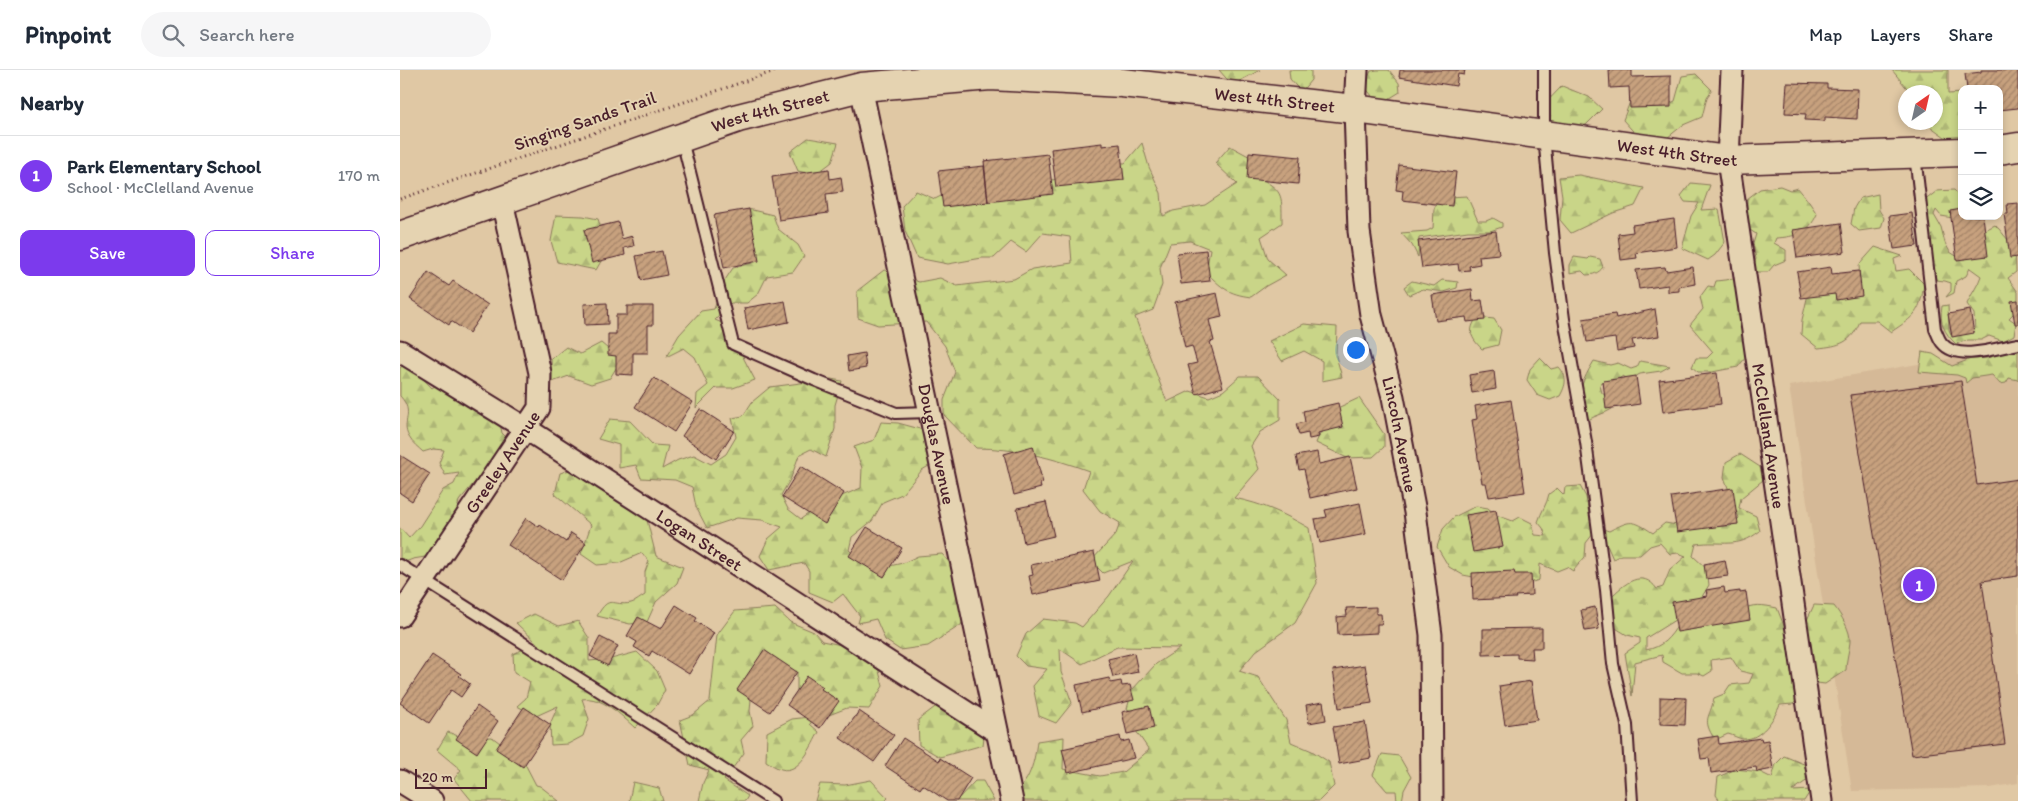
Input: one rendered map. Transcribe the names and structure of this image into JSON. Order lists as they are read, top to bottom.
{
  "streets": {
    "main road": ["West 4th Street"],
    "street": [
      "Lincoln Avenue",
      "McClelland Avenue",
      "Douglas Avenue",
      "Greeley Avenue",
      "Logan Street"
    ],
    "path": ["Singing Sands Trail"]
  },
  "crossings": [
    ["West 4th Street", "Lincoln Avenue"],
    ["West 4th Street", "McClelland Avenue"],
    ["West 4th Street", "Douglas Avenue"],
    ["West 4th Street", "Greeley Avenue"],
    ["Douglas Avenue", "Logan Street"],
    ["Greeley Avenue", "Logan Street"]
  ],
  "scale_bar": "20 m",
  "north": "top right",
  "page": {
    "header": "Pinpoint",
    "search": "Search here",
    "nav": ["Map", "Layers", "Share"],
    "heading": "Nearby",
    "map_buttons": ["+", "−"],
    "list": [
      {
        "mark": "1",
        "name": "Park Elementary School",
        "note": "School · McClelland Avenue",
        "value": "170 m"
      }
    ],
    "buttons": ["Save", "Share"],
    "pins": "1",
    "scale": "20 m"
  }
}
